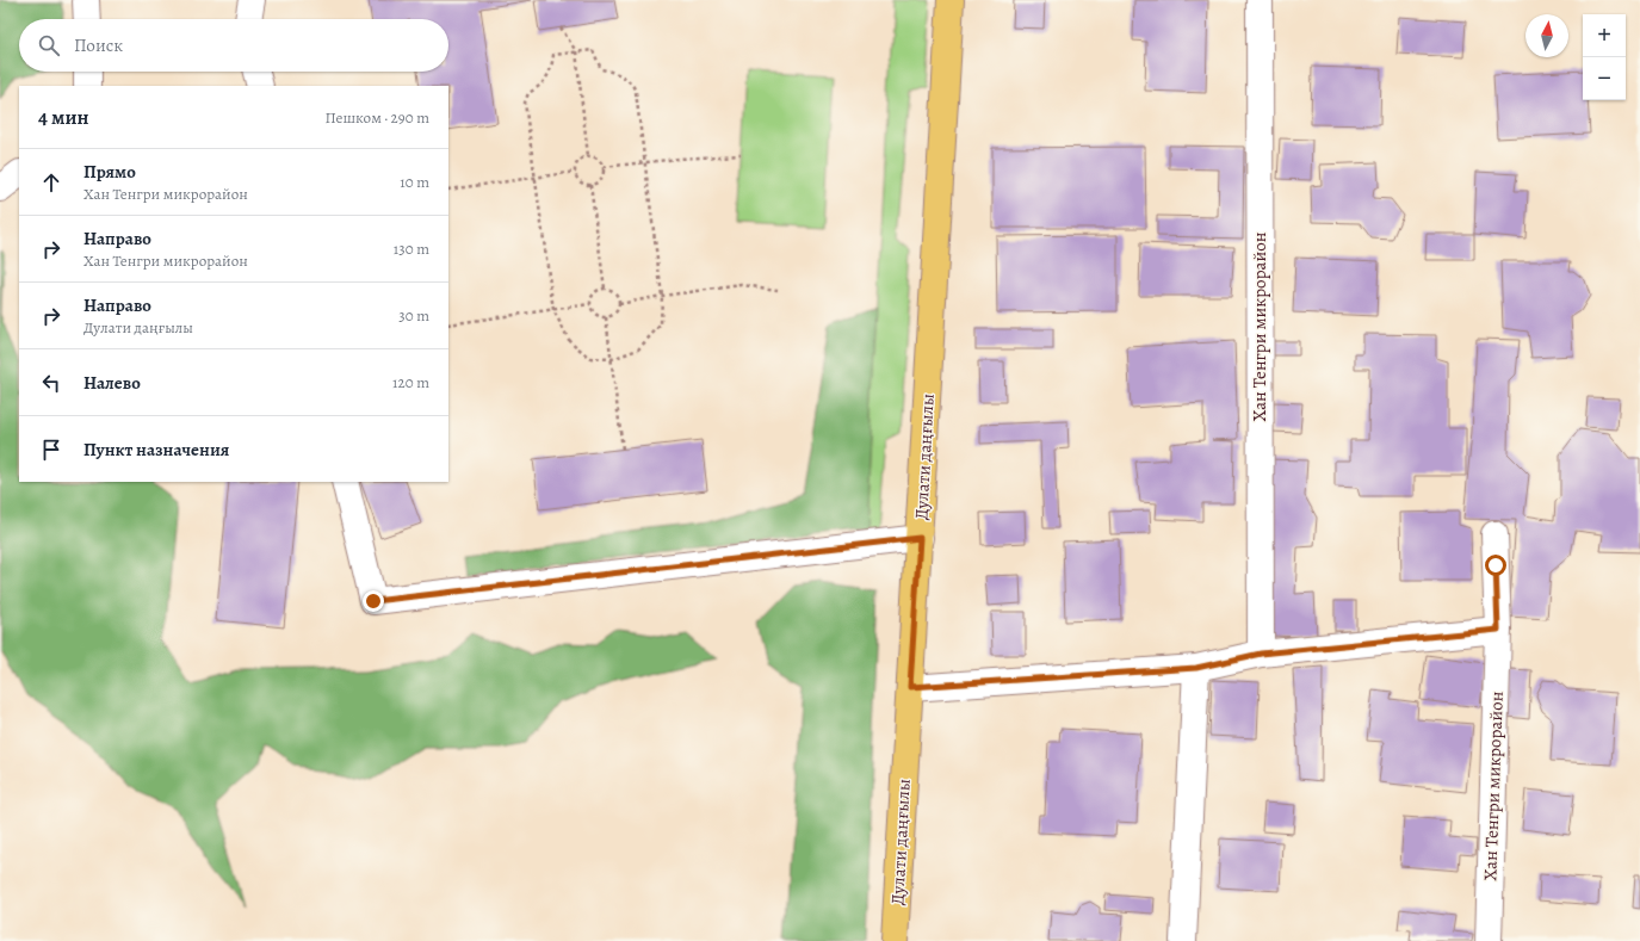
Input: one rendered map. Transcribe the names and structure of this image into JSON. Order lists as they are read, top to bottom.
{
  "streets": {
    "main road": ["Дулати даңғылы"],
    "street": ["Хан Тенгри микрорайон"]
  },
  "north": "top",
  "page": {
    "map_buttons": ["+", "−"],
    "search": "Поиск",
    "heading": ["4 мин", "Пешком · 290 m"],
    "list": [
      ["Прямо", "Хан Тенгри микрорайон", "10 m"],
      ["Направо", "Хан Тенгри микрорайон", "130 m"],
      ["Направо", "Дулати даңғылы", "30 m"],
      ["Налево", "120 m"],
      "Пункт назначения"
    ]
  }
}
